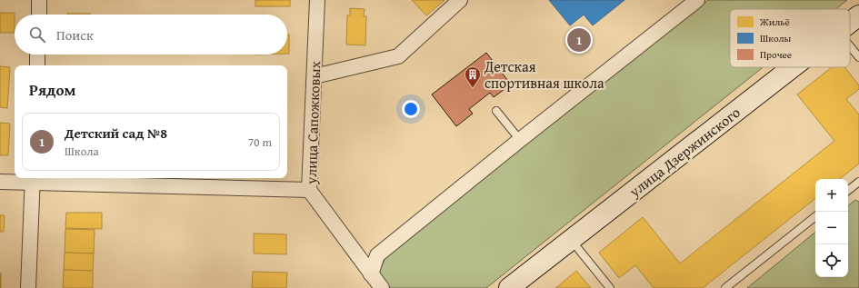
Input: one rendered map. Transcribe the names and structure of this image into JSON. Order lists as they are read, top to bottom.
{
  "streets": {
    "street": ["улица Сапожковых", "улица Дзержинского"]
  },
  "places": {
    "building": ["Детская спортивная школа"]
  },
  "legend": ["Жильё", "Школы", "Прочее"],
  "page": {
    "search": "Поиск",
    "pins": "1",
    "heading": "Рядом",
    "list": [
      {
        "mark": "1",
        "name": "Детский сад №8",
        "note": "Школа",
        "value": "70 m"
      }
    ],
    "map_buttons": ["+", "−"]
  }
}
